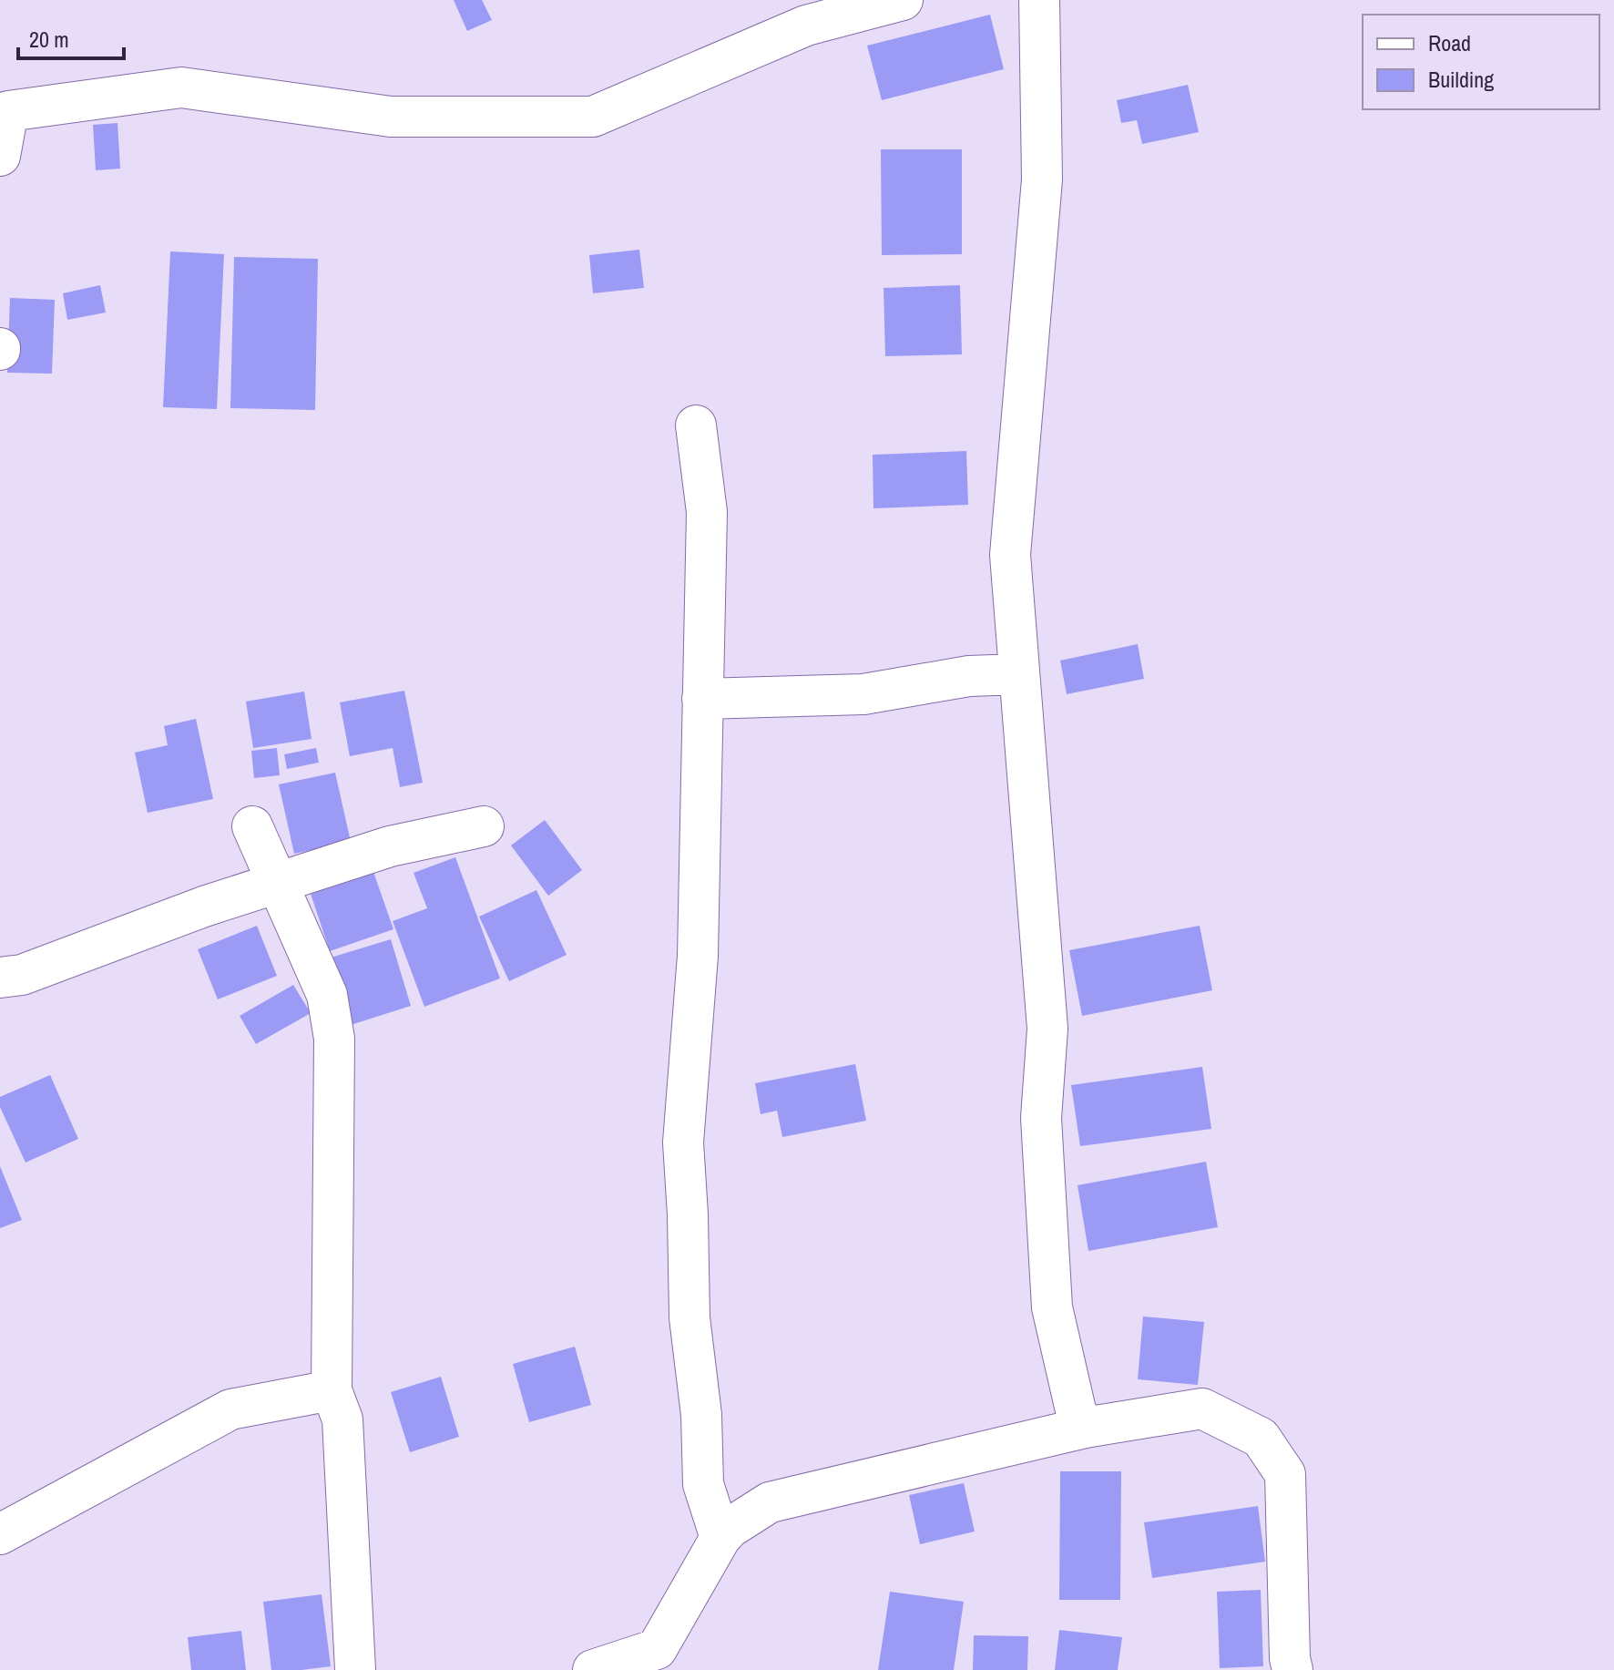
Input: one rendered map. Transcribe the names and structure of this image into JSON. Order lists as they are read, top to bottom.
{
  "legend": ["Road", "Building"],
  "scale_bar": "20 m"
}
